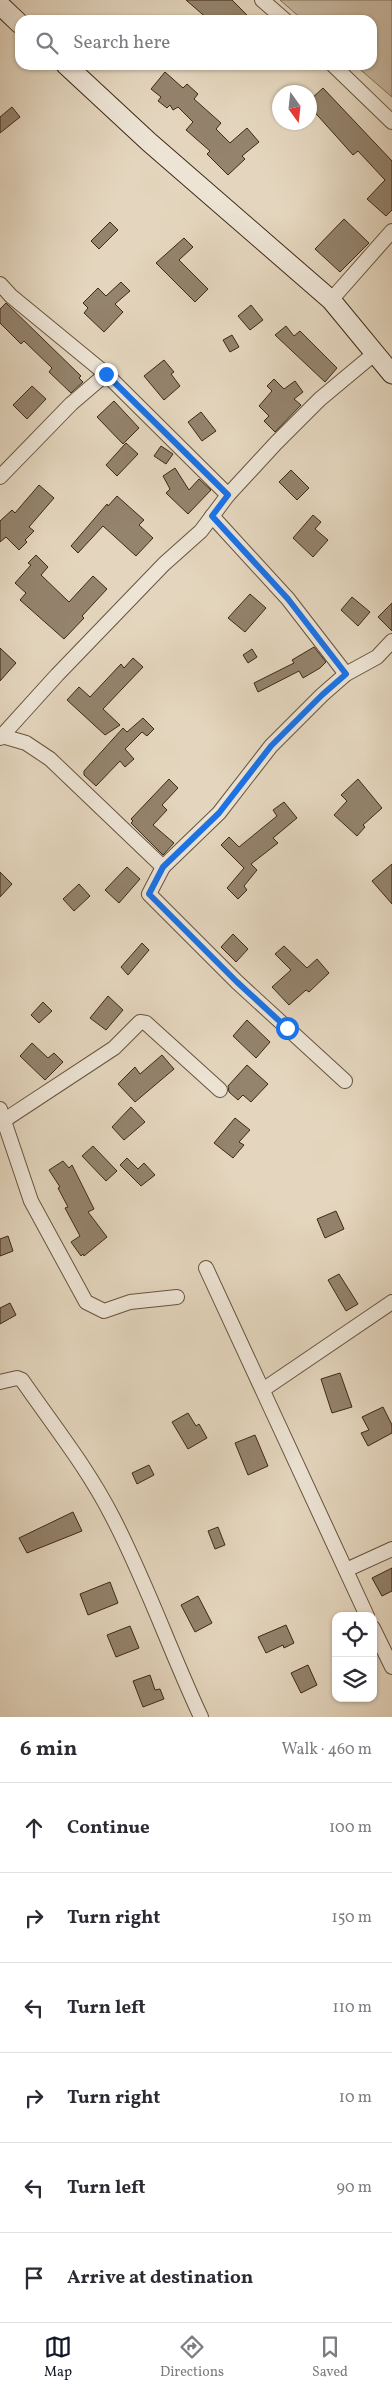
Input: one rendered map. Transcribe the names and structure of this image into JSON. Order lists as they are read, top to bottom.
{
  "north": "bottom",
  "page": {
    "search": "Search here",
    "heading": ["6 min", "Walk · 460 m"],
    "list": [
      ["Continue", "100 m"],
      ["Turn right", "150 m"],
      ["Turn left", "110 m"],
      ["Turn right", "10 m"],
      ["Turn left", "90 m"],
      "Arrive at destination"
    ],
    "nav": ["Map", "Directions", "Saved"]
  }
}
